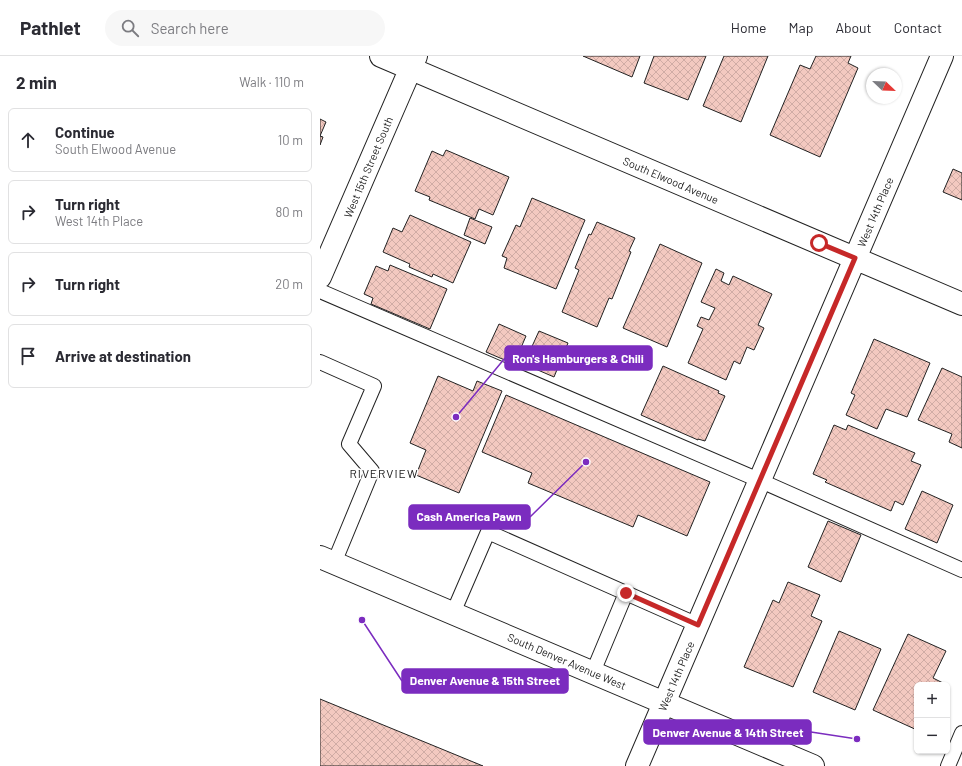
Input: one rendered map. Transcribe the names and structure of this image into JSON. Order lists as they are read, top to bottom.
{
  "streets": {
    "street": [
      "West 15th Street South",
      "South Elwood Avenue",
      "West 14th Place",
      "South Denver Avenue West"
    ]
  },
  "crossings": [
    ["West 15th Street South", "South Elwood Avenue"],
    ["South Elwood Avenue", "West 14th Place"],
    ["West 14th Place", "South Denver Avenue West"]
  ],
  "districts": ["RIVERVIEW"],
  "places": [
    "Ron's Hamburgers & Chili",
    "Cash America Pawn",
    "Denver Avenue & 15th Street",
    "Denver Avenue & 14th Street"
  ],
  "north": "bottom right",
  "page": {
    "header": "Pathlet",
    "search": "Search here",
    "nav": [
      "Home",
      "Map",
      "About",
      "Contact"
    ],
    "heading": ["2 min", "Walk · 110 m"],
    "list": [
      ["Continue", "South Elwood Avenue", "10 m"],
      ["Turn right", "West 14th Place", "80 m"],
      ["Turn right", "20 m"],
      "Arrive at destination"
    ],
    "map_buttons": ["+", "−"]
  }
}
